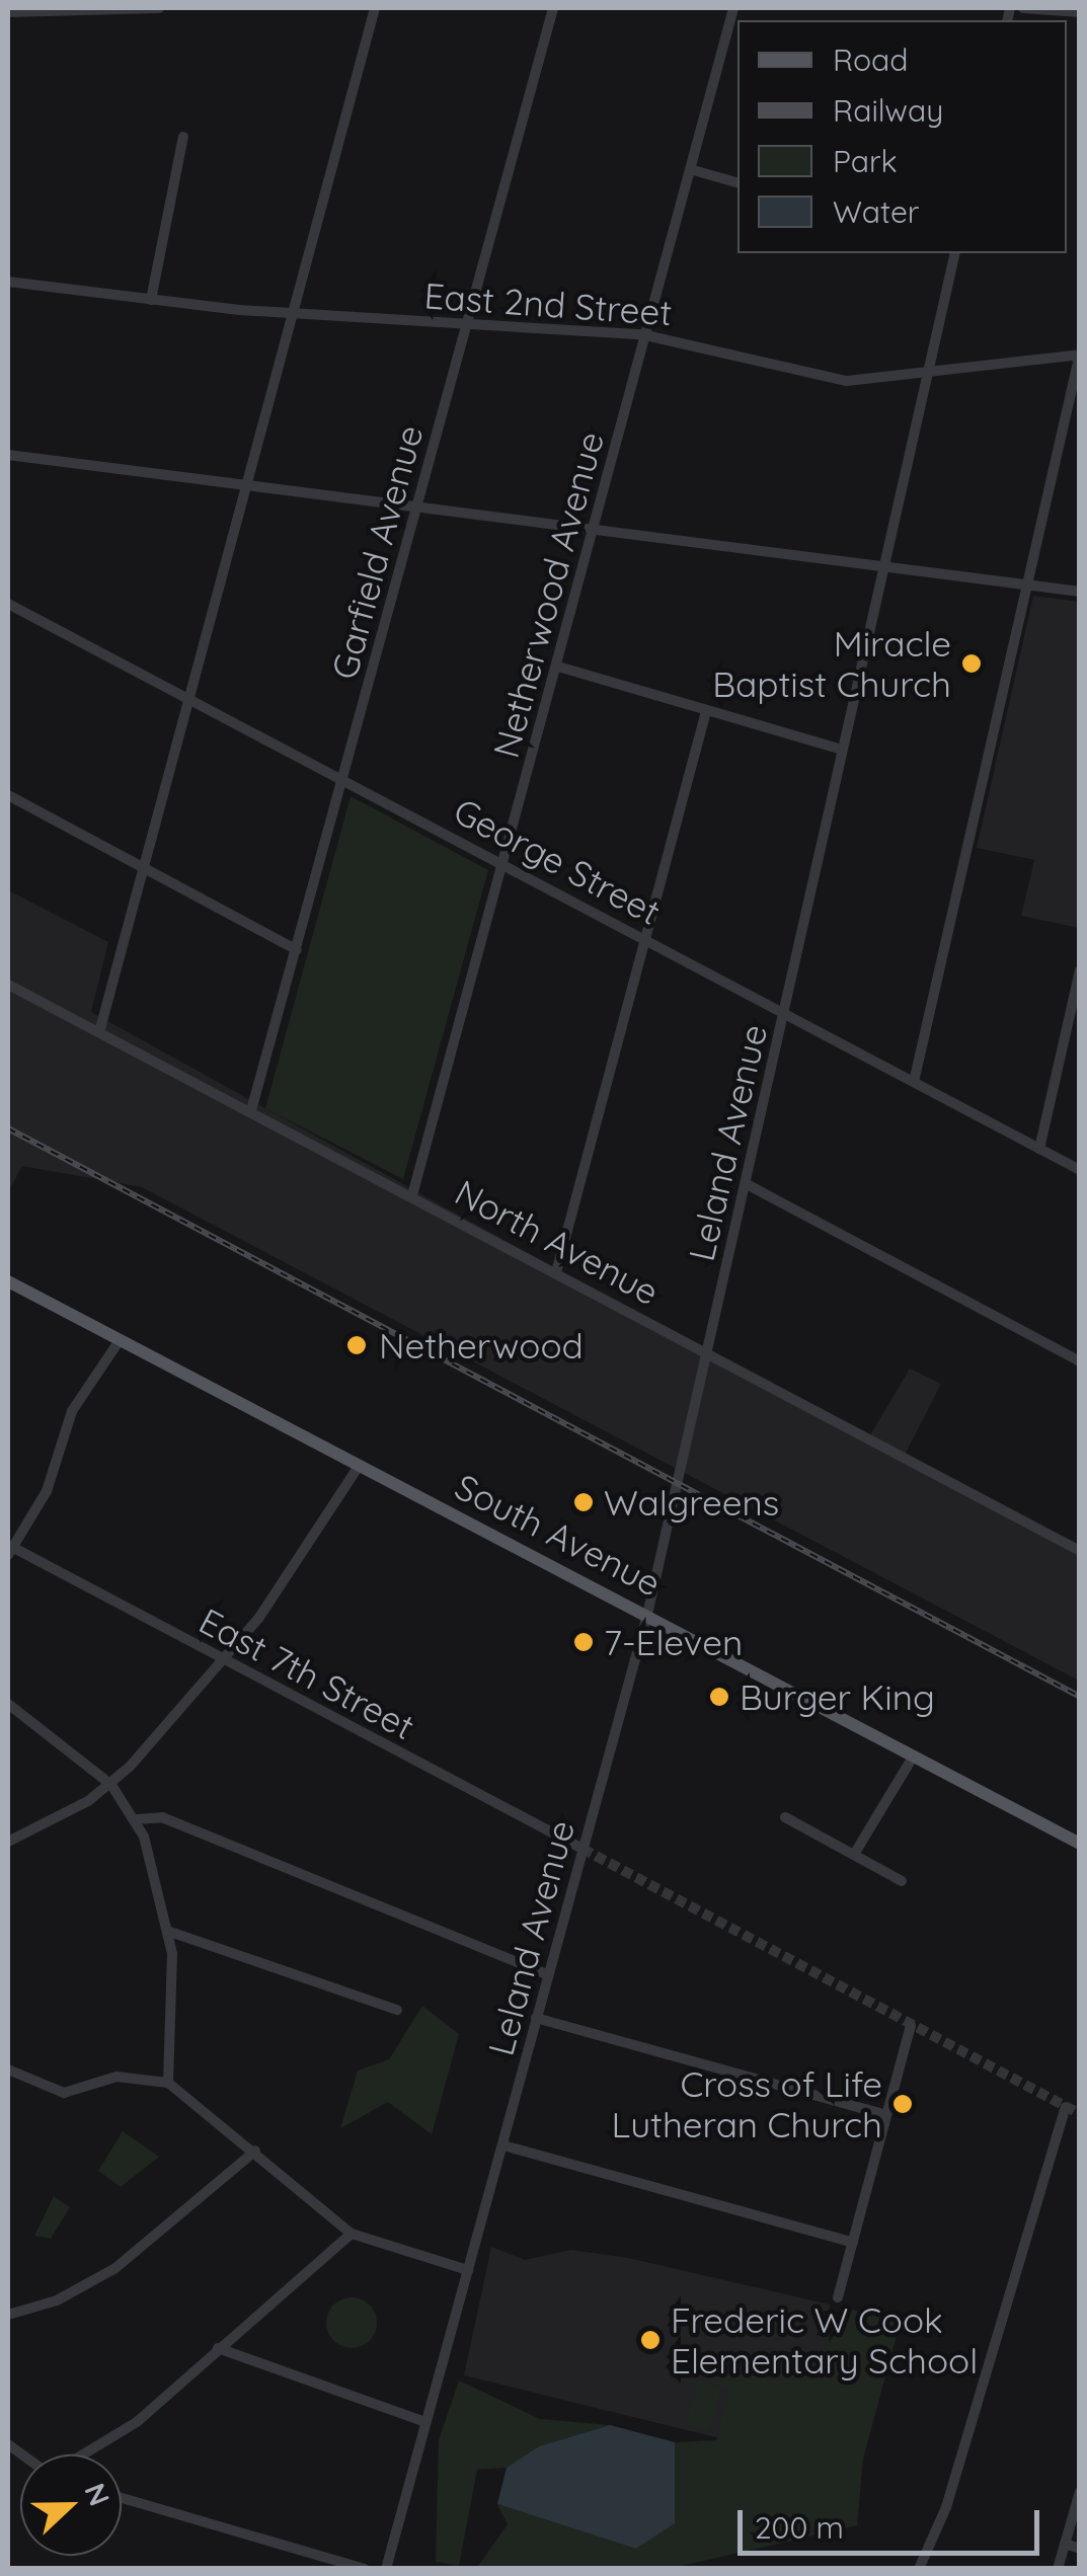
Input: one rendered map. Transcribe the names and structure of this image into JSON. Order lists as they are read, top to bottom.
{
  "streets": {
    "main road": ["South Avenue"],
    "street": [
      "East 2nd Street",
      "Garfield Avenue",
      "Netherwood Avenue",
      "George Street",
      "Leland Avenue",
      "North Avenue",
      "East 7th Street"
    ]
  },
  "crossings": [
    ["East 2nd Street", "Garfield Avenue"],
    ["East 2nd Street", "Netherwood Avenue"],
    ["East 2nd Street", "Leland Avenue"],
    ["Garfield Avenue", "George Street"],
    ["Garfield Avenue", "North Avenue"],
    ["Netherwood Avenue", "George Street"],
    ["Netherwood Avenue", "North Avenue"],
    ["George Street", "Leland Avenue"],
    ["Leland Avenue", "North Avenue"],
    ["Leland Avenue", "South Avenue"],
    ["Leland Avenue", "East 7th Street"]
  ],
  "places": [
    "Miracle Baptist Church",
    "Netherwood",
    "Walgreens",
    "7-Eleven",
    "Burger King",
    "Cross of Life Lutheran Church",
    "Frederic W Cook Elementary School"
  ],
  "legend": [
    "Road",
    "Railway",
    "Park",
    "Water"
  ],
  "scale_bar": "200 m",
  "north": "right"
}
